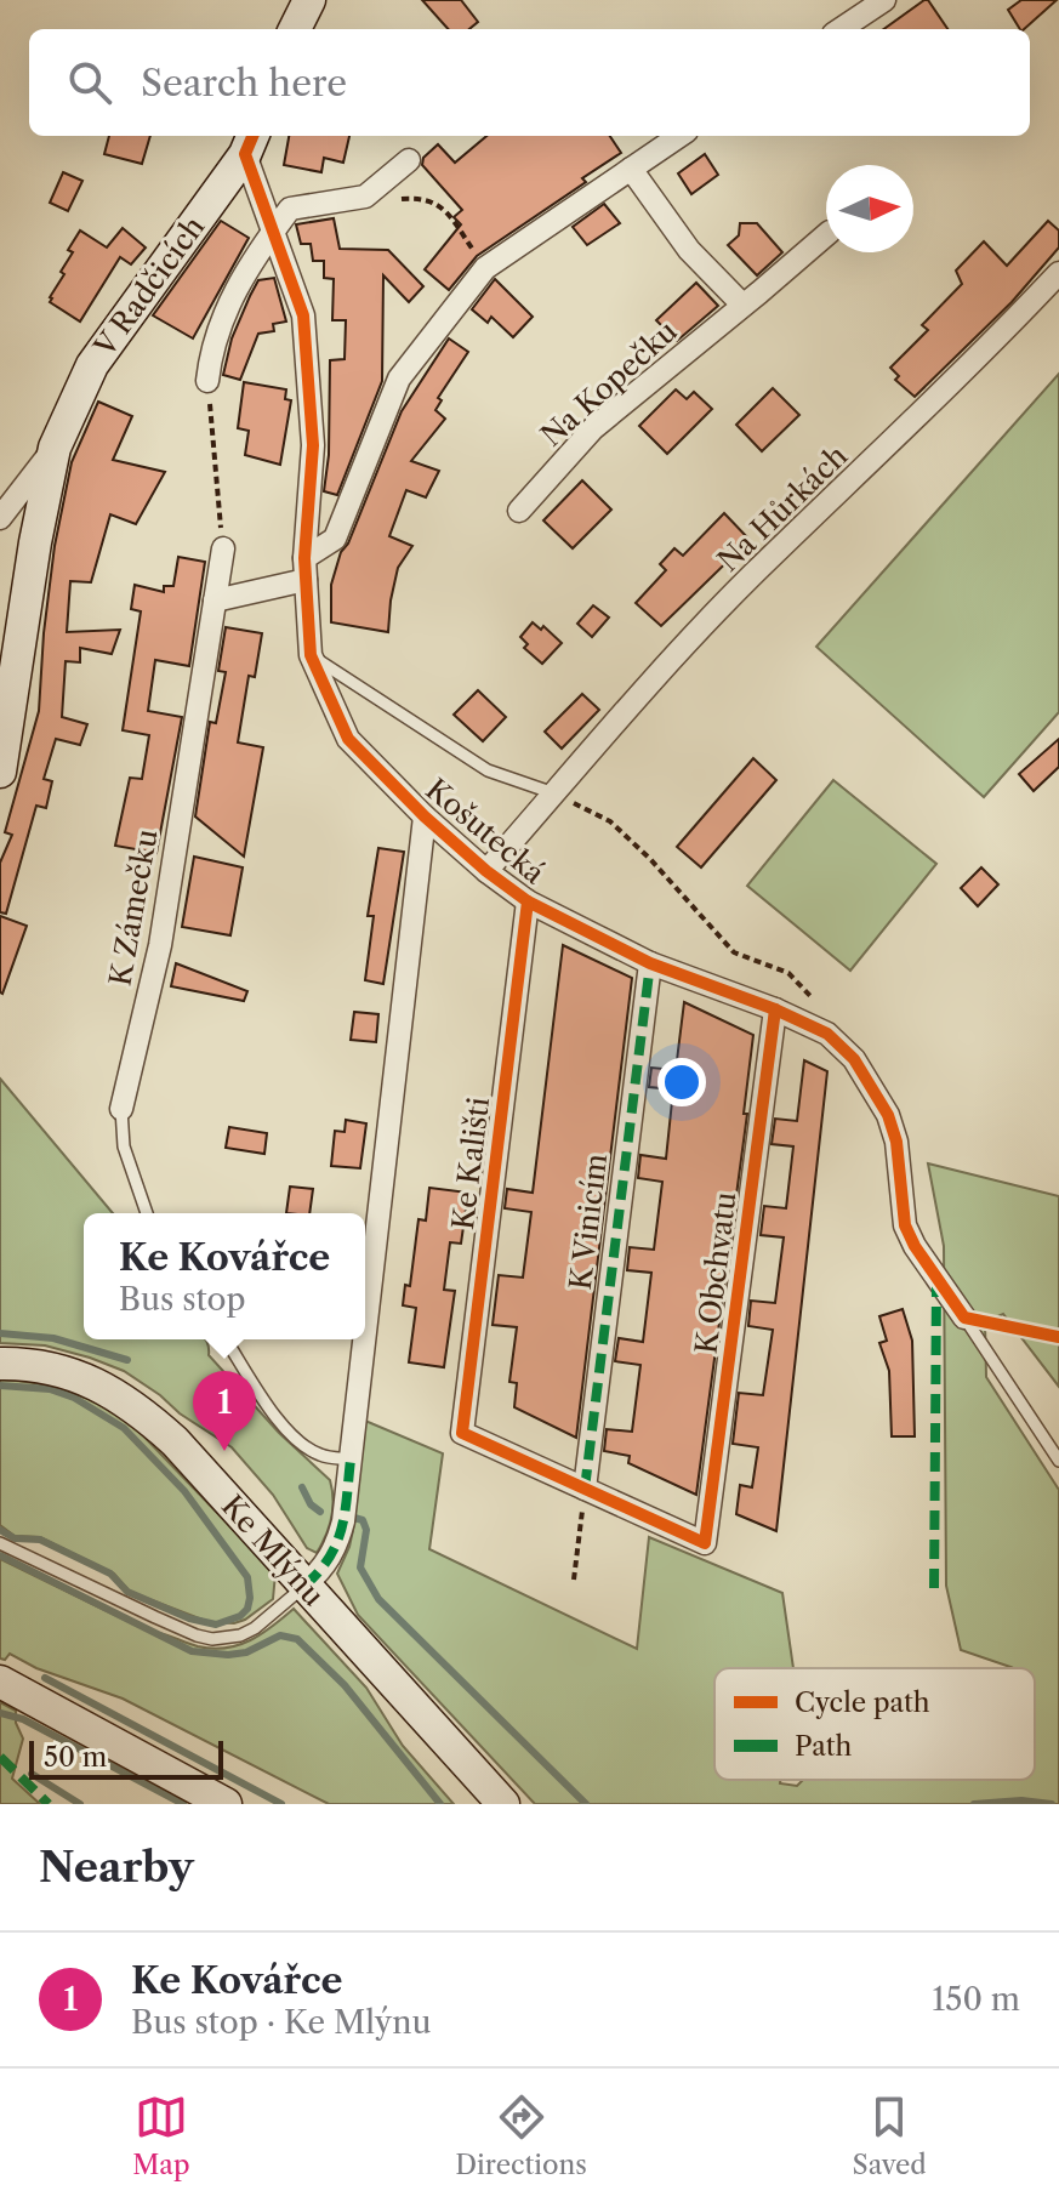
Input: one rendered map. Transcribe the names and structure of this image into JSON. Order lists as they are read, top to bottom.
{
  "streets": {
    "street": [
      "V Radčicích",
      "Na Kopečku",
      "Na Hůrkách",
      "Košutecká",
      "K Zámečku",
      "Ke Kališti",
      "K Vinicím",
      "K Obchvatu",
      "Ke Mlýnu"
    ]
  },
  "crossings": [
    ["V Radčicích", "Košutecká"],
    ["Na Hůrkách", "Košutecká"],
    ["Košutecká", "Ke Kališti"],
    ["Košutecká", "K Vinicím"],
    ["Košutecká", "K Obchvatu"],
    ["Ke Kališti", "K Vinicím"],
    ["Ke Kališti", "K Obchvatu"],
    ["K Vinicím", "K Obchvatu"]
  ],
  "legend": ["Cycle path", "Path"],
  "scale_bar": "50 m",
  "north": "right",
  "page": {
    "search": "Search here",
    "popup": ["Ke Kovářce", "Bus stop"],
    "pins": "1",
    "scale": "50 m",
    "heading": "Nearby",
    "list": [
      {
        "mark": "1",
        "name": "Ke Kovářce",
        "note": "Bus stop · Ke Mlýnu",
        "value": "150 m"
      }
    ],
    "nav": ["Map", "Directions", "Saved"]
  }
}
